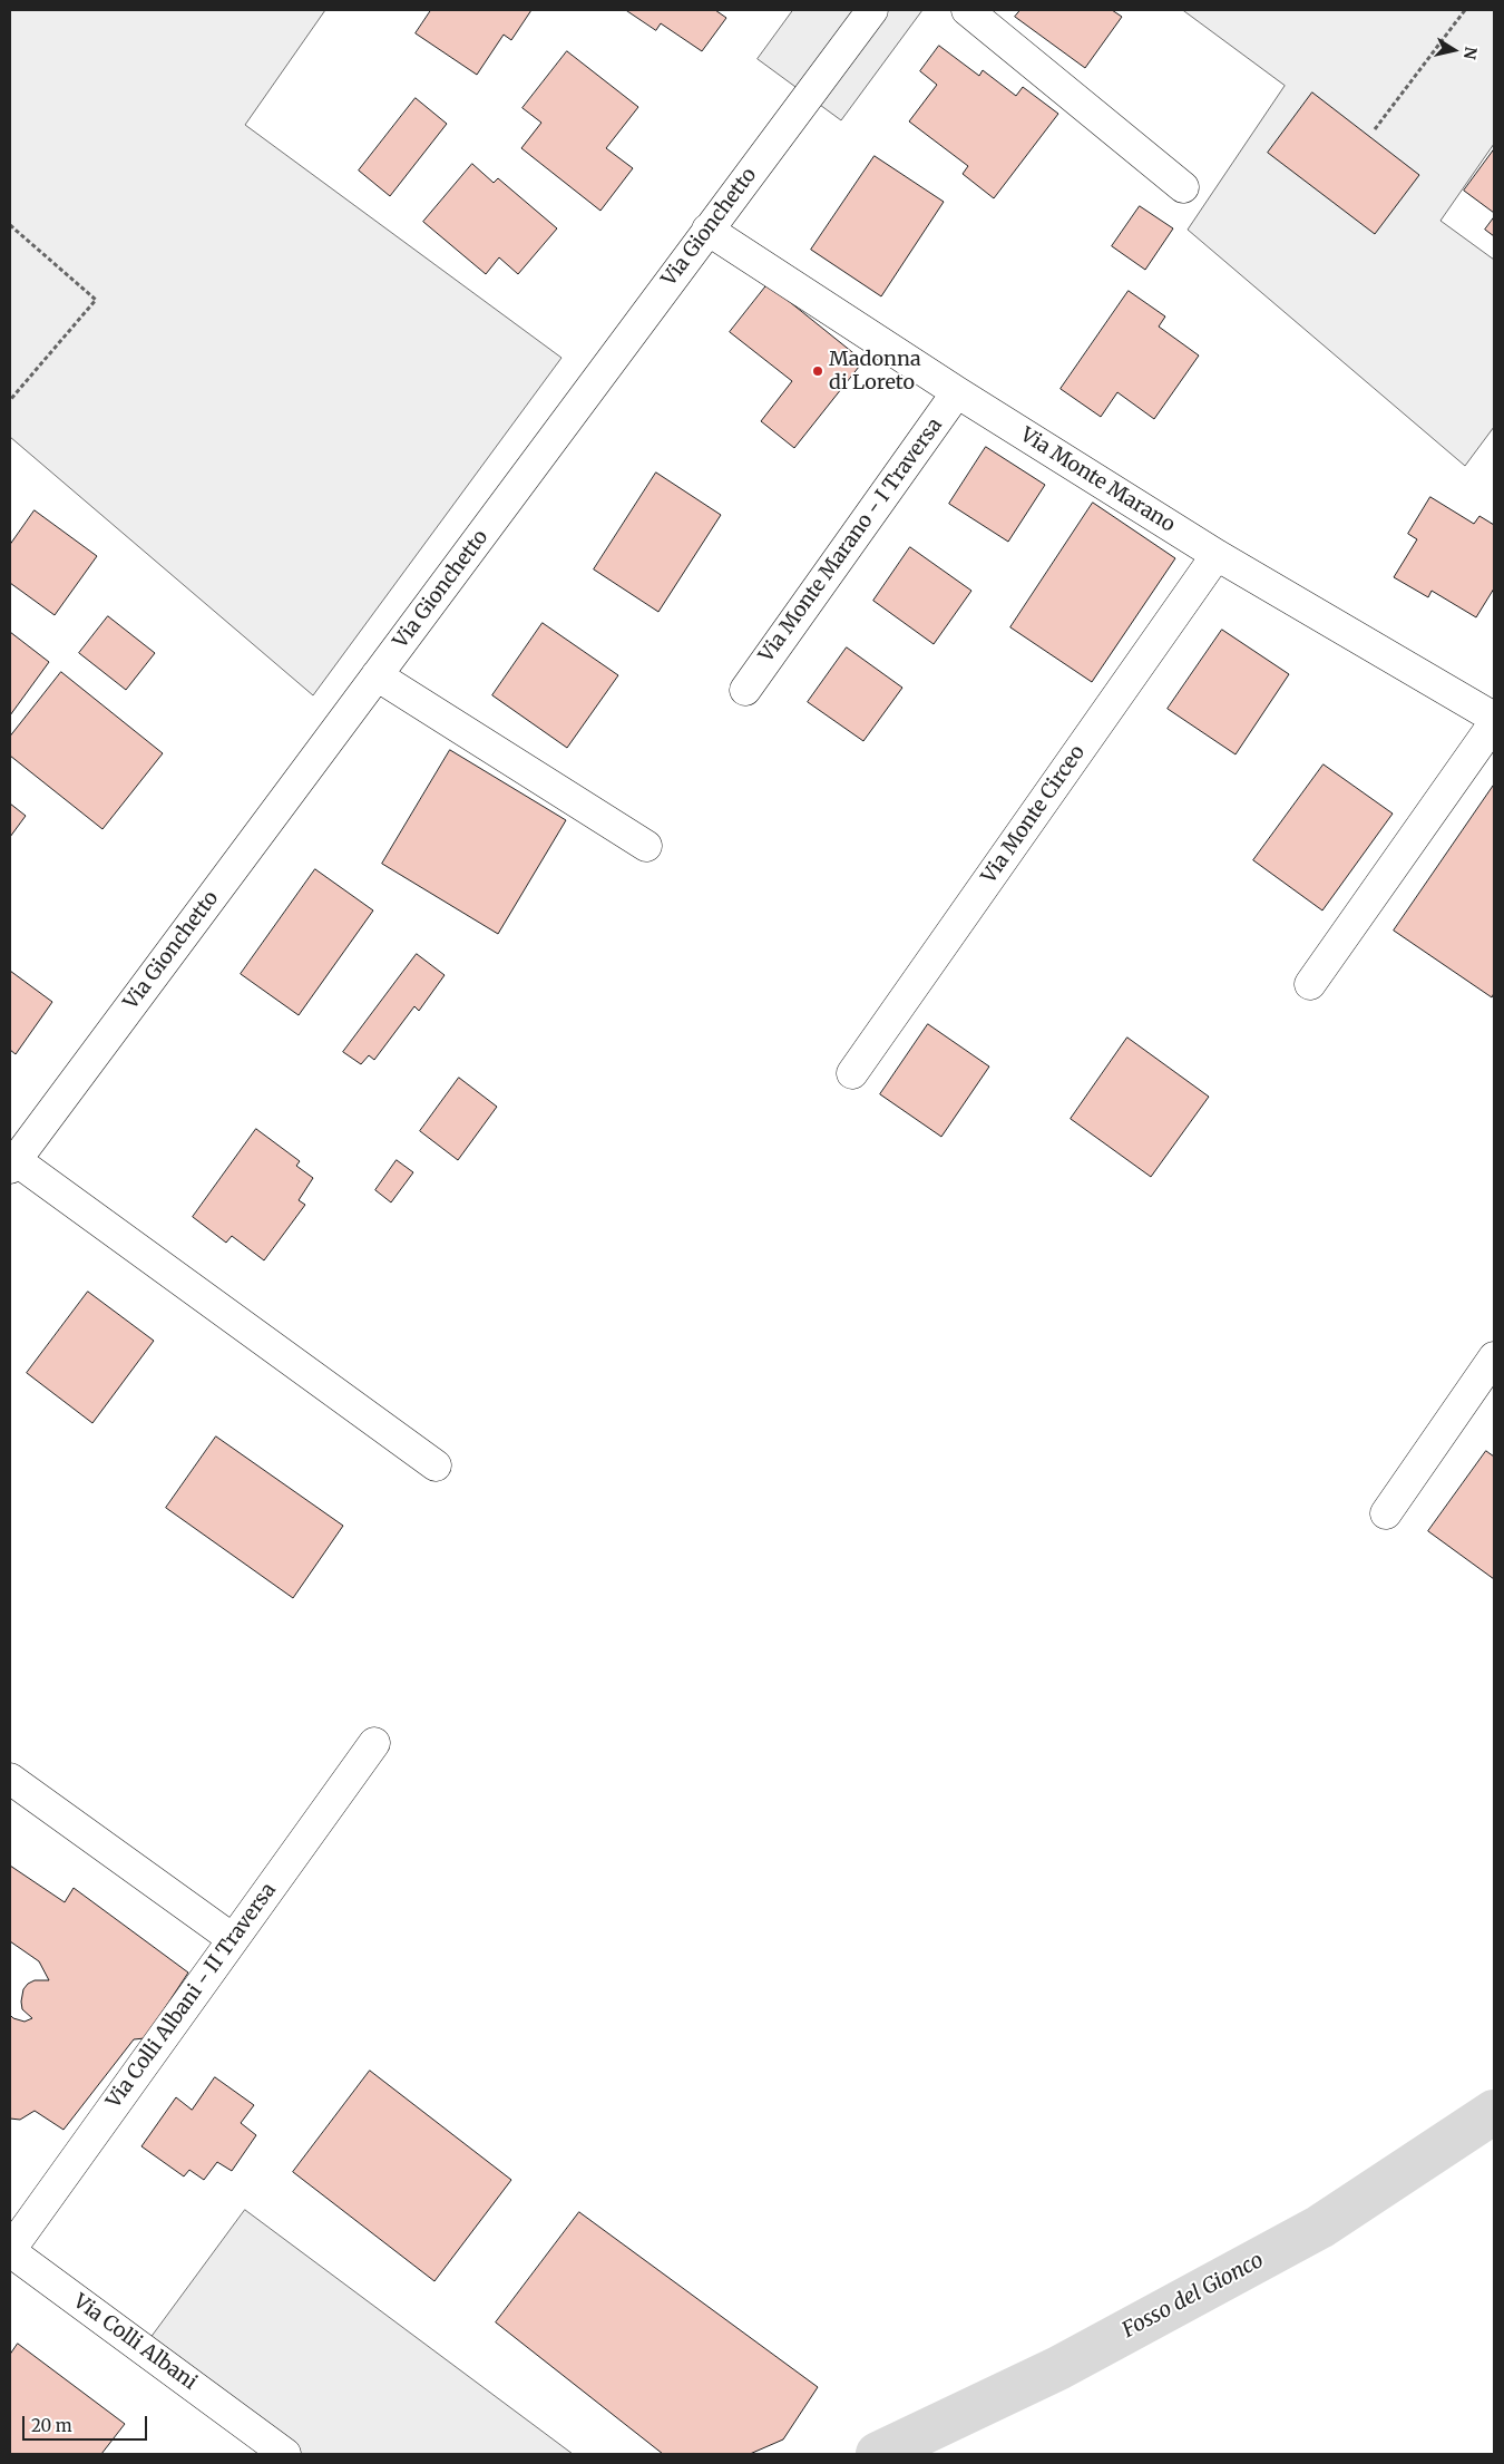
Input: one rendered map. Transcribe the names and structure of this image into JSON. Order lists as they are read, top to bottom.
{
  "streets": {
    "street": [
      "Via Gionchetto",
      "Via Monte Marano",
      "Via Monte Marano - I Traversa",
      "Via Monte Circeo",
      "Via Colli Albani - II Traversa",
      "Via Colli Albani"
    ]
  },
  "crossings": [
    ["Via Gionchetto", "Via Monte Marano"],
    ["Via Monte Marano", "Via Monte Marano - I Traversa"],
    ["Via Monte Marano", "Via Monte Circeo"],
    ["Via Colli Albani - II Traversa", "Via Colli Albani"]
  ],
  "water": ["Fosso del Gionco"],
  "places": ["Madonna di Loreto"],
  "scale_bar": "20 m",
  "north": "right"
}
